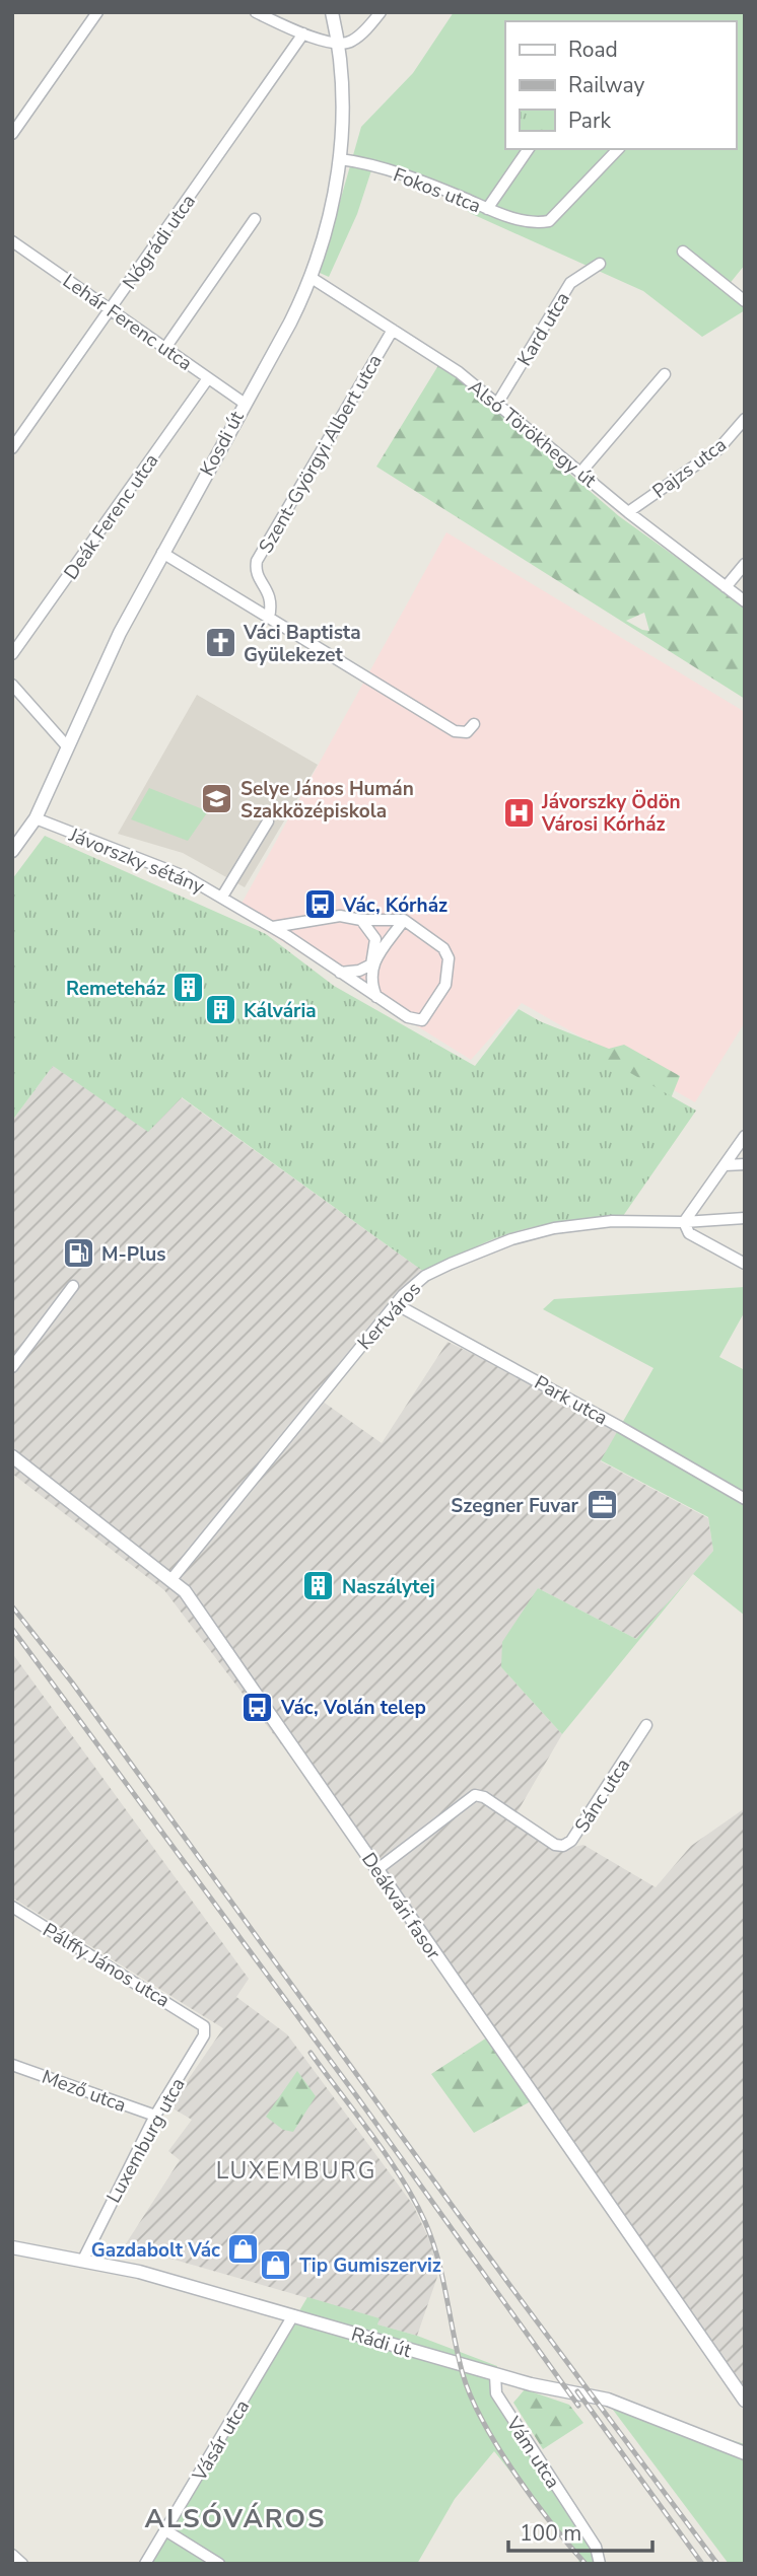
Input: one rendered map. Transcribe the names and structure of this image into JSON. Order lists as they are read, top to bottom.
{
  "streets": {
    "street": [
      "Fokos utca",
      "Nógrádi utca",
      "Lehár Ferenc utca",
      "Kard utca",
      "Alsó Törökhegy út",
      "Kosdi út",
      "Szent-Györgyi Albert utca",
      "Pajzs utca",
      "Deák Ferenc utca",
      "Jávorszky sétány",
      "Kertváros",
      "Park utca",
      "Sánc utca",
      "Deákvári fasor",
      "Pálffy János utca",
      "Mező utca",
      "Luxemburg utca",
      "Rádi út",
      "Vásár utca",
      "Vám utca"
    ]
  },
  "crossings": [
    ["Fokos utca", "Kosdi út"],
    ["Nógrádi utca", "Lehár Ferenc utca"],
    ["Lehár Ferenc utca", "Kosdi út"],
    ["Lehár Ferenc utca", "Deák Ferenc utca"],
    ["Kard utca", "Alsó Törökhegy út"],
    ["Alsó Törökhegy út", "Kosdi út"],
    ["Alsó Törökhegy út", "Szent-Györgyi Albert utca"],
    ["Alsó Törökhegy út", "Pajzs utca"],
    ["Kosdi út", "Jávorszky sétány"],
    ["Kertváros", "Park utca"],
    ["Kertváros", "Deákvári fasor"],
    ["Sánc utca", "Deákvári fasor"],
    ["Pálffy János utca", "Luxemburg utca"],
    ["Mező utca", "Luxemburg utca"],
    ["Luxemburg utca", "Rádi út"],
    ["Rádi út", "Vásár utca"],
    ["Rádi út", "Vám utca"]
  ],
  "districts": ["LUXEMBURG", "ALSÓVÁROS"],
  "places": {
    "church": ["Váci Baptista Gyülekezet"],
    "school or university": ["Selye János Humán Szakközépiskola"],
    "hospital": ["Jávorszky Ödön Városi Kórház"],
    "bus stop": ["Vác, Kórház", "Vác, Volán telep"],
    "building": ["Remeteház", "Kálvária", "Naszálytej"],
    "fuel station": ["M-Plus"],
    "office": ["Szegner Fuvar"],
    "shop": ["Gazdabolt Vác", "Tip Gumiszerviz"]
  },
  "legend": ["Road", "Railway", "Park"],
  "scale_bar": "100 m"
}
